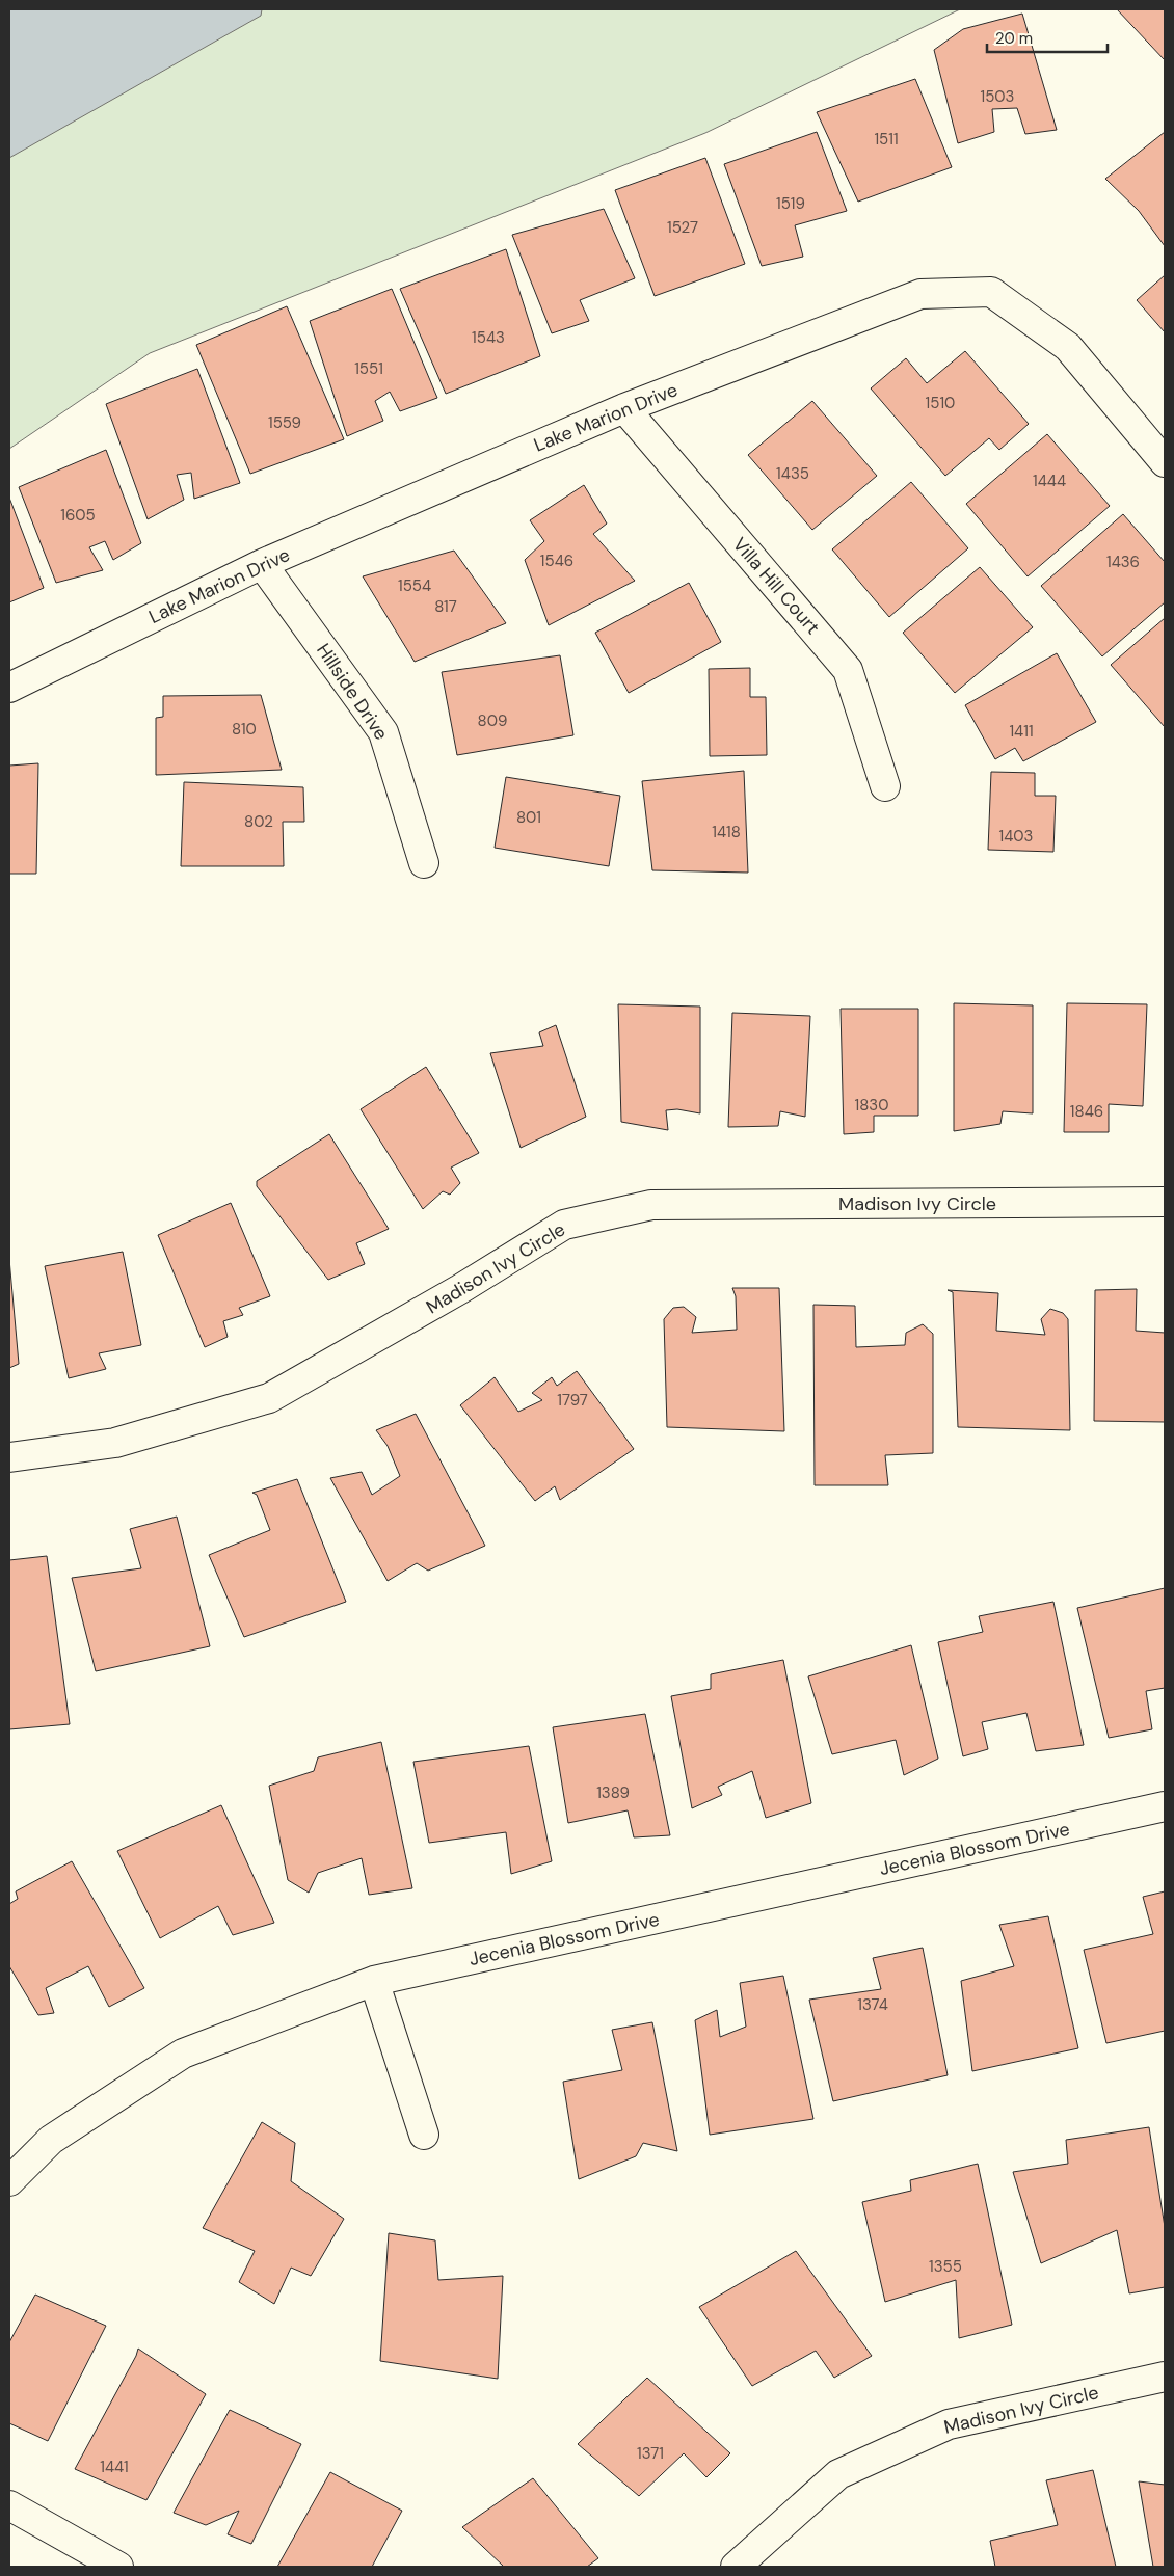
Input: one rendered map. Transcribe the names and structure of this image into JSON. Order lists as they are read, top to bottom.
{
  "streets": {
    "street": [
      "Lake Marion Drive",
      "Villa Hill Court",
      "Hillside Drive",
      "Madison Ivy Circle",
      "Jecenia Blossom Drive"
    ]
  },
  "crossings": [
    ["Lake Marion Drive", "Villa Hill Court"],
    ["Lake Marion Drive", "Hillside Drive"]
  ],
  "house_numbers": [
    "1503",
    "1511",
    "1519",
    "1527",
    "1543",
    "1551",
    "1510",
    "1559",
    "1435",
    "1444",
    "1605",
    "1546",
    "1436",
    "1554",
    "817",
    "809",
    "810",
    "1411",
    "801",
    "802",
    "1418",
    "1403",
    "1830",
    "1846",
    "1797",
    "1389",
    "1374",
    "1355",
    "1371",
    "1441"
  ],
  "scale_bar": "20 m"
}
